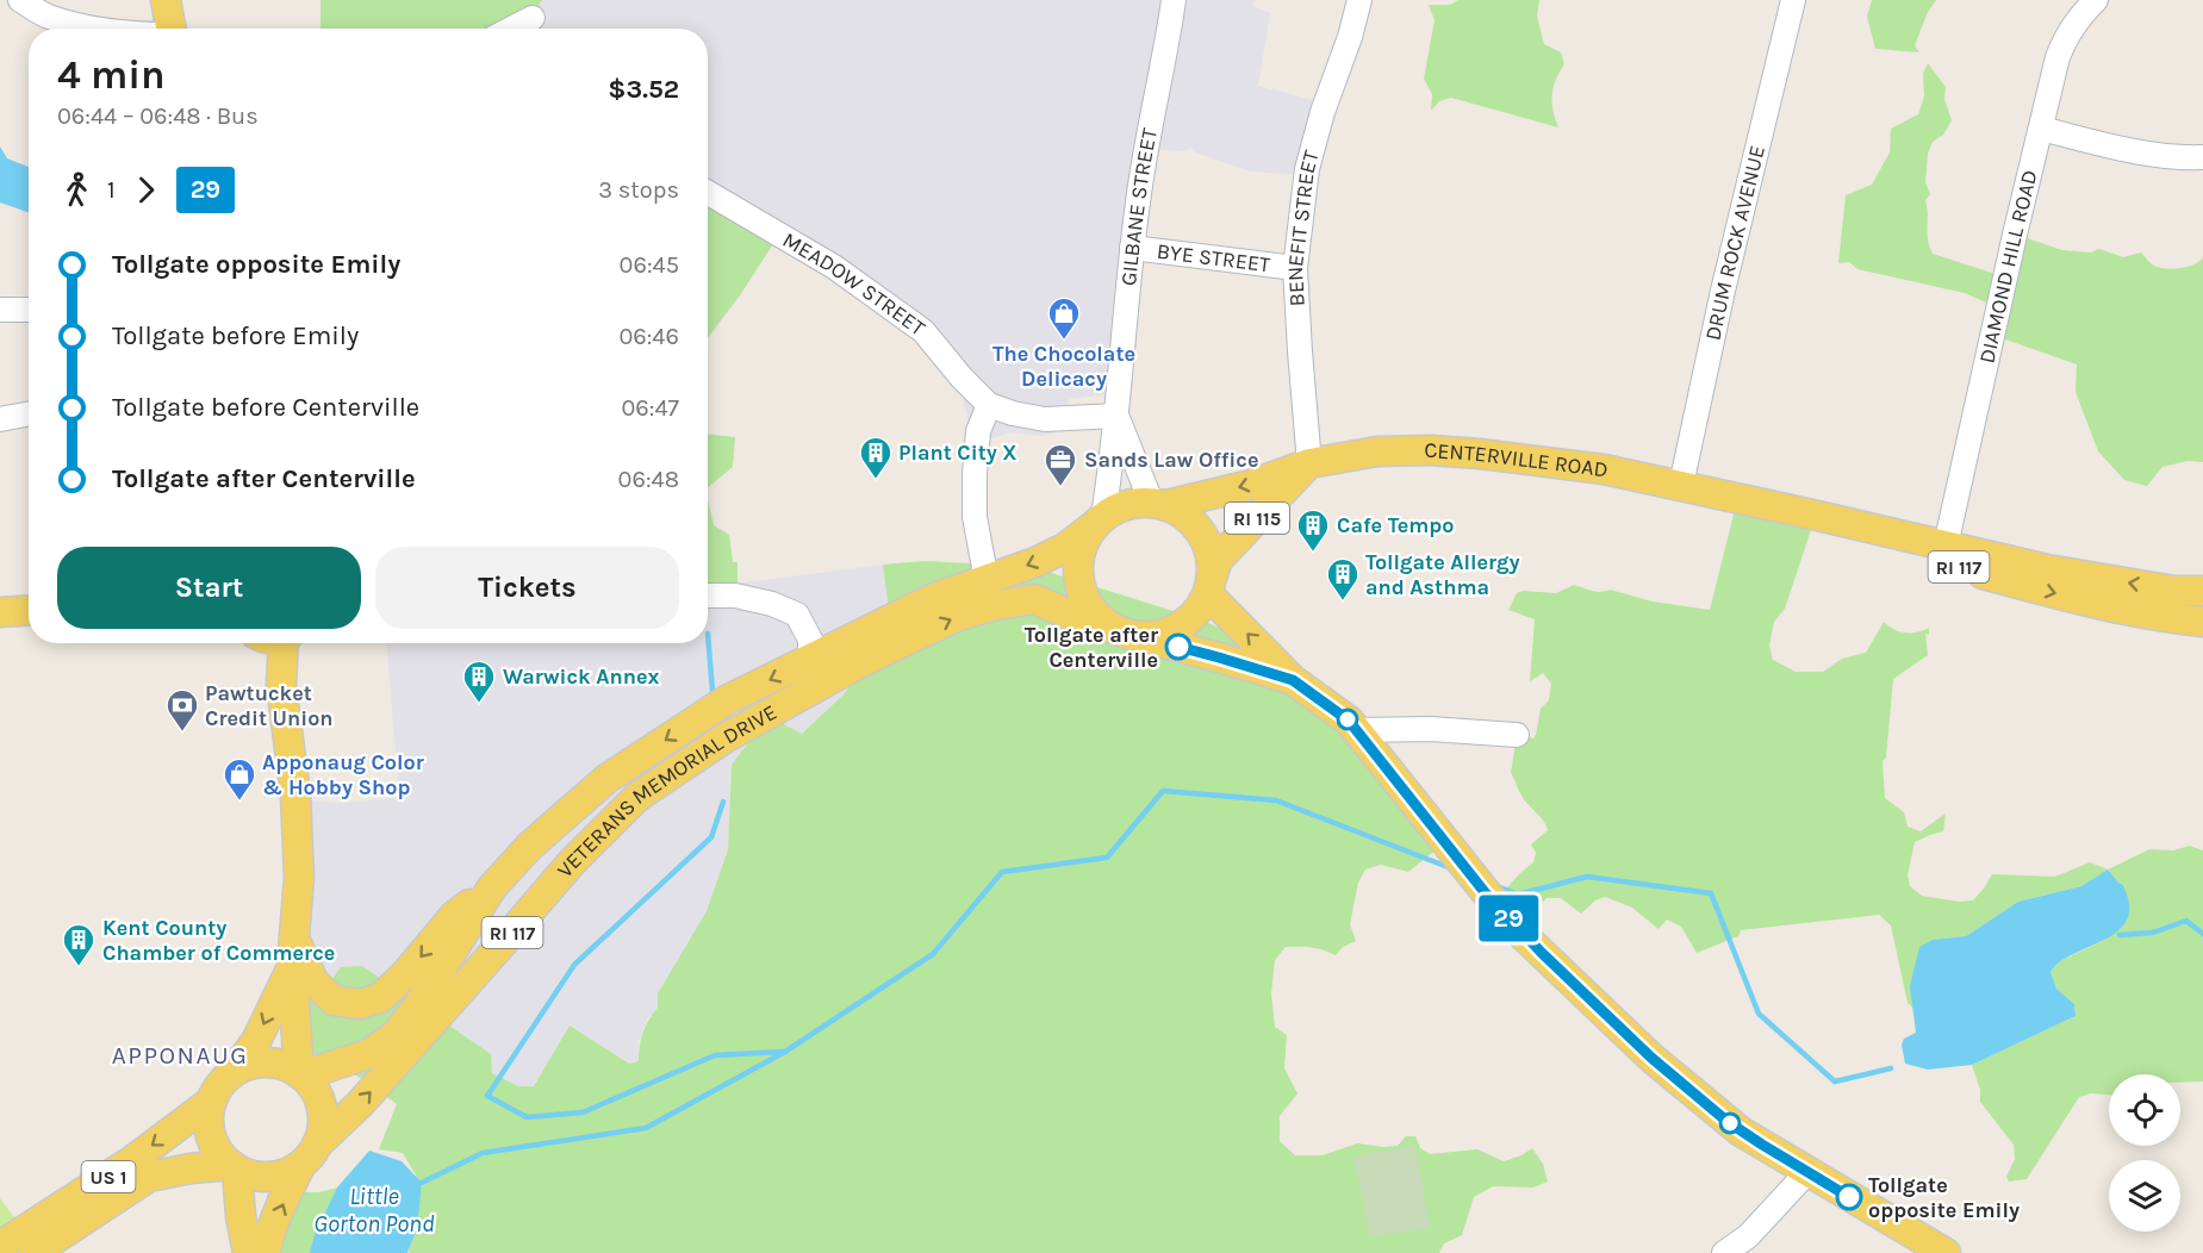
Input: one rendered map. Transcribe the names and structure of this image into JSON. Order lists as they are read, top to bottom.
{
  "streets": {
    "main road": [
      "CENTERVILLE ROAD",
      "RI 115",
      "RI 117",
      "VETERANS MEMORIAL DRIVE",
      "US 1"
    ],
    "street": [
      "GILBANE STREET",
      "BENEFIT STREET",
      "DRUM ROCK AVENUE",
      "BYE STREET",
      "DIAMOND HILL ROAD",
      "MEADOW STREET"
    ]
  },
  "crossings": [
    ["GILBANE STREET", "BYE STREET"],
    ["GILBANE STREET", "MEADOW STREET"],
    ["GILBANE STREET", "CENTERVILLE ROAD"],
    ["GILBANE STREET", "RI 115"],
    ["GILBANE STREET", "VETERANS MEMORIAL DRIVE"],
    ["BENEFIT STREET", "BYE STREET"],
    ["BENEFIT STREET", "CENTERVILLE ROAD"],
    ["BENEFIT STREET", "RI 115"],
    ["DRUM ROCK AVENUE", "CENTERVILLE ROAD"],
    ["DIAMOND HILL ROAD", "CENTERVILLE ROAD"],
    ["CENTERVILLE ROAD", "RI 115"],
    ["CENTERVILLE ROAD", "VETERANS MEMORIAL DRIVE"],
    ["RI 115", "VETERANS MEMORIAL DRIVE"],
    ["VETERANS MEMORIAL DRIVE", "US 1"]
  ],
  "districts": ["APPONAUG"],
  "water": ["Little Gorton Pond"],
  "places": {
    "shop": ["The Chocolate Delicacy", "Apponaug Color & Hobby Shop"],
    "building": [
      "Plant City X",
      "Cafe Tempo",
      "Tollgate Allergy and Asthma",
      "Warwick Annex",
      "Kent County Chamber of Commerce"
    ],
    "office": ["Sands Law Office"],
    "other": ["Tollgate after Centerville", "Tollgate opposite Emily"],
    "bank": ["Pawtucket Credit Union"]
  },
  "lines": ["bus line 29"],
  "page": {
    "on_map": "29",
    "heading": ["4 min", "06:44 – 06:48 · Bus", "$3.52"],
    "legs": ["1", "29", "3 stops"],
    "list": [
      {
        "name": "Tollgate opposite Emily",
        "value": "06:45"
      },
      {
        "name": "Tollgate before Emily",
        "value": "06:46"
      },
      {
        "name": "Tollgate before Centerville",
        "value": "06:47"
      },
      {
        "name": "Tollgate after Centerville",
        "value": "06:48"
      }
    ],
    "buttons": ["Start", "Tickets"]
  }
}
